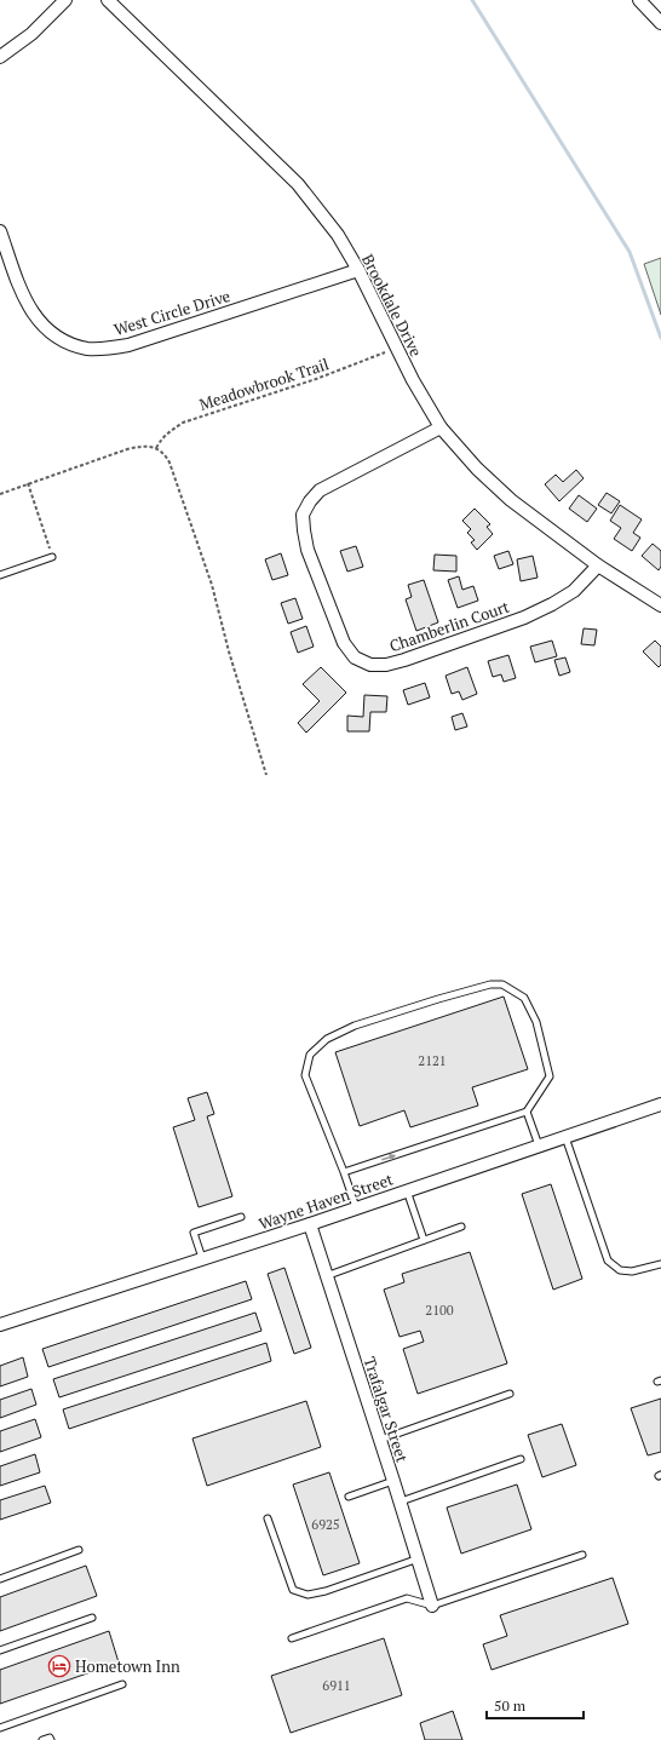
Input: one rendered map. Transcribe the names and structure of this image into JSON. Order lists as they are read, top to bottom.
{
  "streets": {
    "street": [
      "Brookdale Drive",
      "West Circle Drive",
      "Chamberlin Court",
      "Wayne Haven Street",
      "Trafalgar Street"
    ],
    "path": ["Meadowbrook Trail"]
  },
  "crossings": [
    ["Brookdale Drive", "West Circle Drive"],
    ["Brookdale Drive", "Chamberlin Court"],
    ["Wayne Haven Street", "Trafalgar Street"]
  ],
  "places": {
    "hotel": ["Hometown Inn"]
  },
  "house_numbers": [
    "2121",
    "2100",
    "6925",
    "6911"
  ],
  "scale_bar": "50 m"
}
